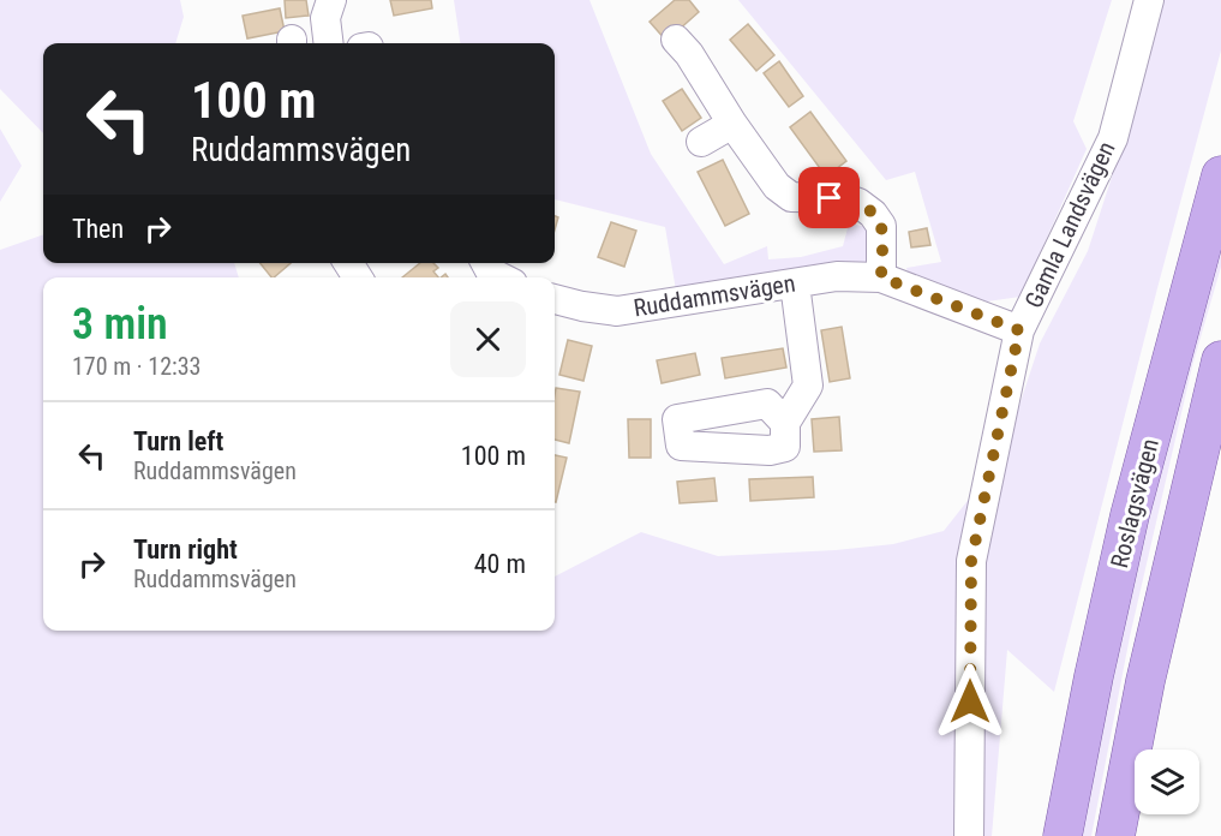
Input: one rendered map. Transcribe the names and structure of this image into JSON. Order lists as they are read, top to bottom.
{
  "streets": {
    "main road": ["Roslagsvägen"],
    "street": ["Gamla Landsvägen", "Ruddammsvägen"]
  },
  "crossings": [
    ["Gamla Landsvägen", "Ruddammsvägen"]
  ],
  "page": {
    "turn": ["100 m", "Ruddammsvägen"],
    "then": "Then",
    "heading": ["3 min", "170 m · 12:33"],
    "list": [
      {
        "name": "Turn left",
        "note": "Ruddammsvägen",
        "value": "100 m"
      },
      {
        "name": "Turn right",
        "note": "Ruddammsvägen",
        "value": "40 m"
      }
    ]
  }
}
